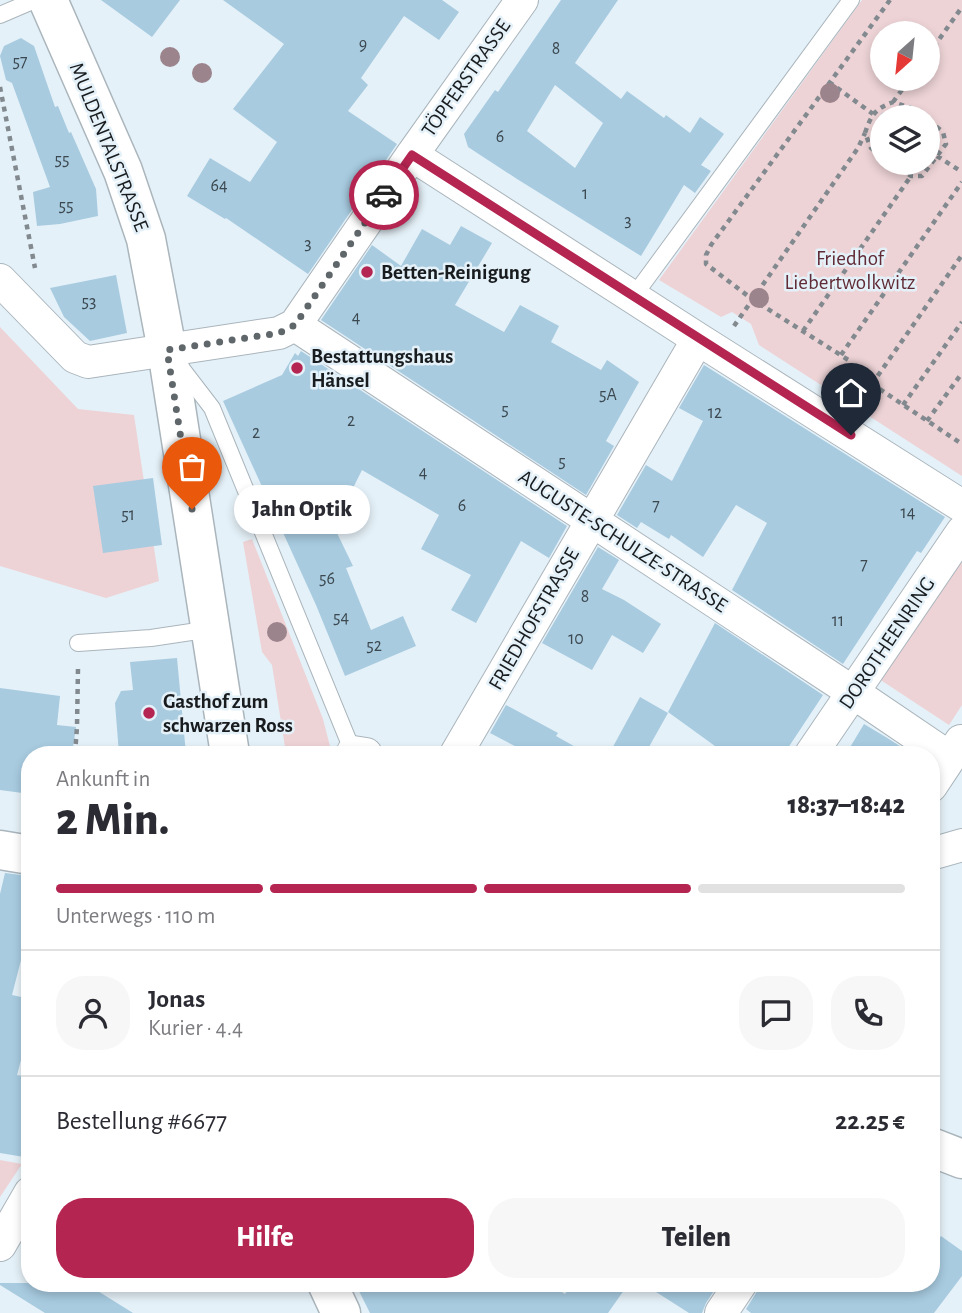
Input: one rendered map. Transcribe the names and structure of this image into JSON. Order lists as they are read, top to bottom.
{
  "streets": {
    "main road": ["MULDENTALSTRASSE"],
    "street": [
      "TÖPFERSTRASSE",
      "AUGUSTE-SCHULZE-STRASSE",
      "FRIEDHOFSTRASSE",
      "DOROTHEENRING"
    ]
  },
  "crossings": [
    ["TÖPFERSTRASSE", "AUGUSTE-SCHULZE-STRASSE"],
    ["AUGUSTE-SCHULZE-STRASSE", "FRIEDHOFSTRASSE"],
    ["AUGUSTE-SCHULZE-STRASSE", "DOROTHEENRING"]
  ],
  "parks": ["Friedhof Liebertwolkwitz"],
  "places": [
    "Betten-Reinigung",
    "Bestattungshaus Hänsel",
    "Jahn Optik",
    "Gasthof zum schwarzen Ross"
  ],
  "house_numbers": [
    "9",
    "8",
    "57",
    "6",
    "55",
    "64",
    "1",
    "55",
    "3",
    "3",
    "53",
    "4",
    "5A",
    "5",
    "12",
    "2",
    "2",
    "5",
    "4",
    "6",
    "7",
    "14",
    "51",
    "7",
    "56",
    "8",
    "54",
    "11",
    "10",
    "52"
  ],
  "north": "bottom left",
  "page": {
    "bubble": "Jahn Optik",
    "heading": ["2 Min.", "Ankunft in", "18:37–18:42"],
    "panel": [
      "Jonas",
      "Kurier · 4.4",
      "Bestellung #6677",
      "22.25 €"
    ],
    "bar": "Unterwegs · 110 m",
    "buttons": ["Hilfe", "Teilen"]
  }
}
